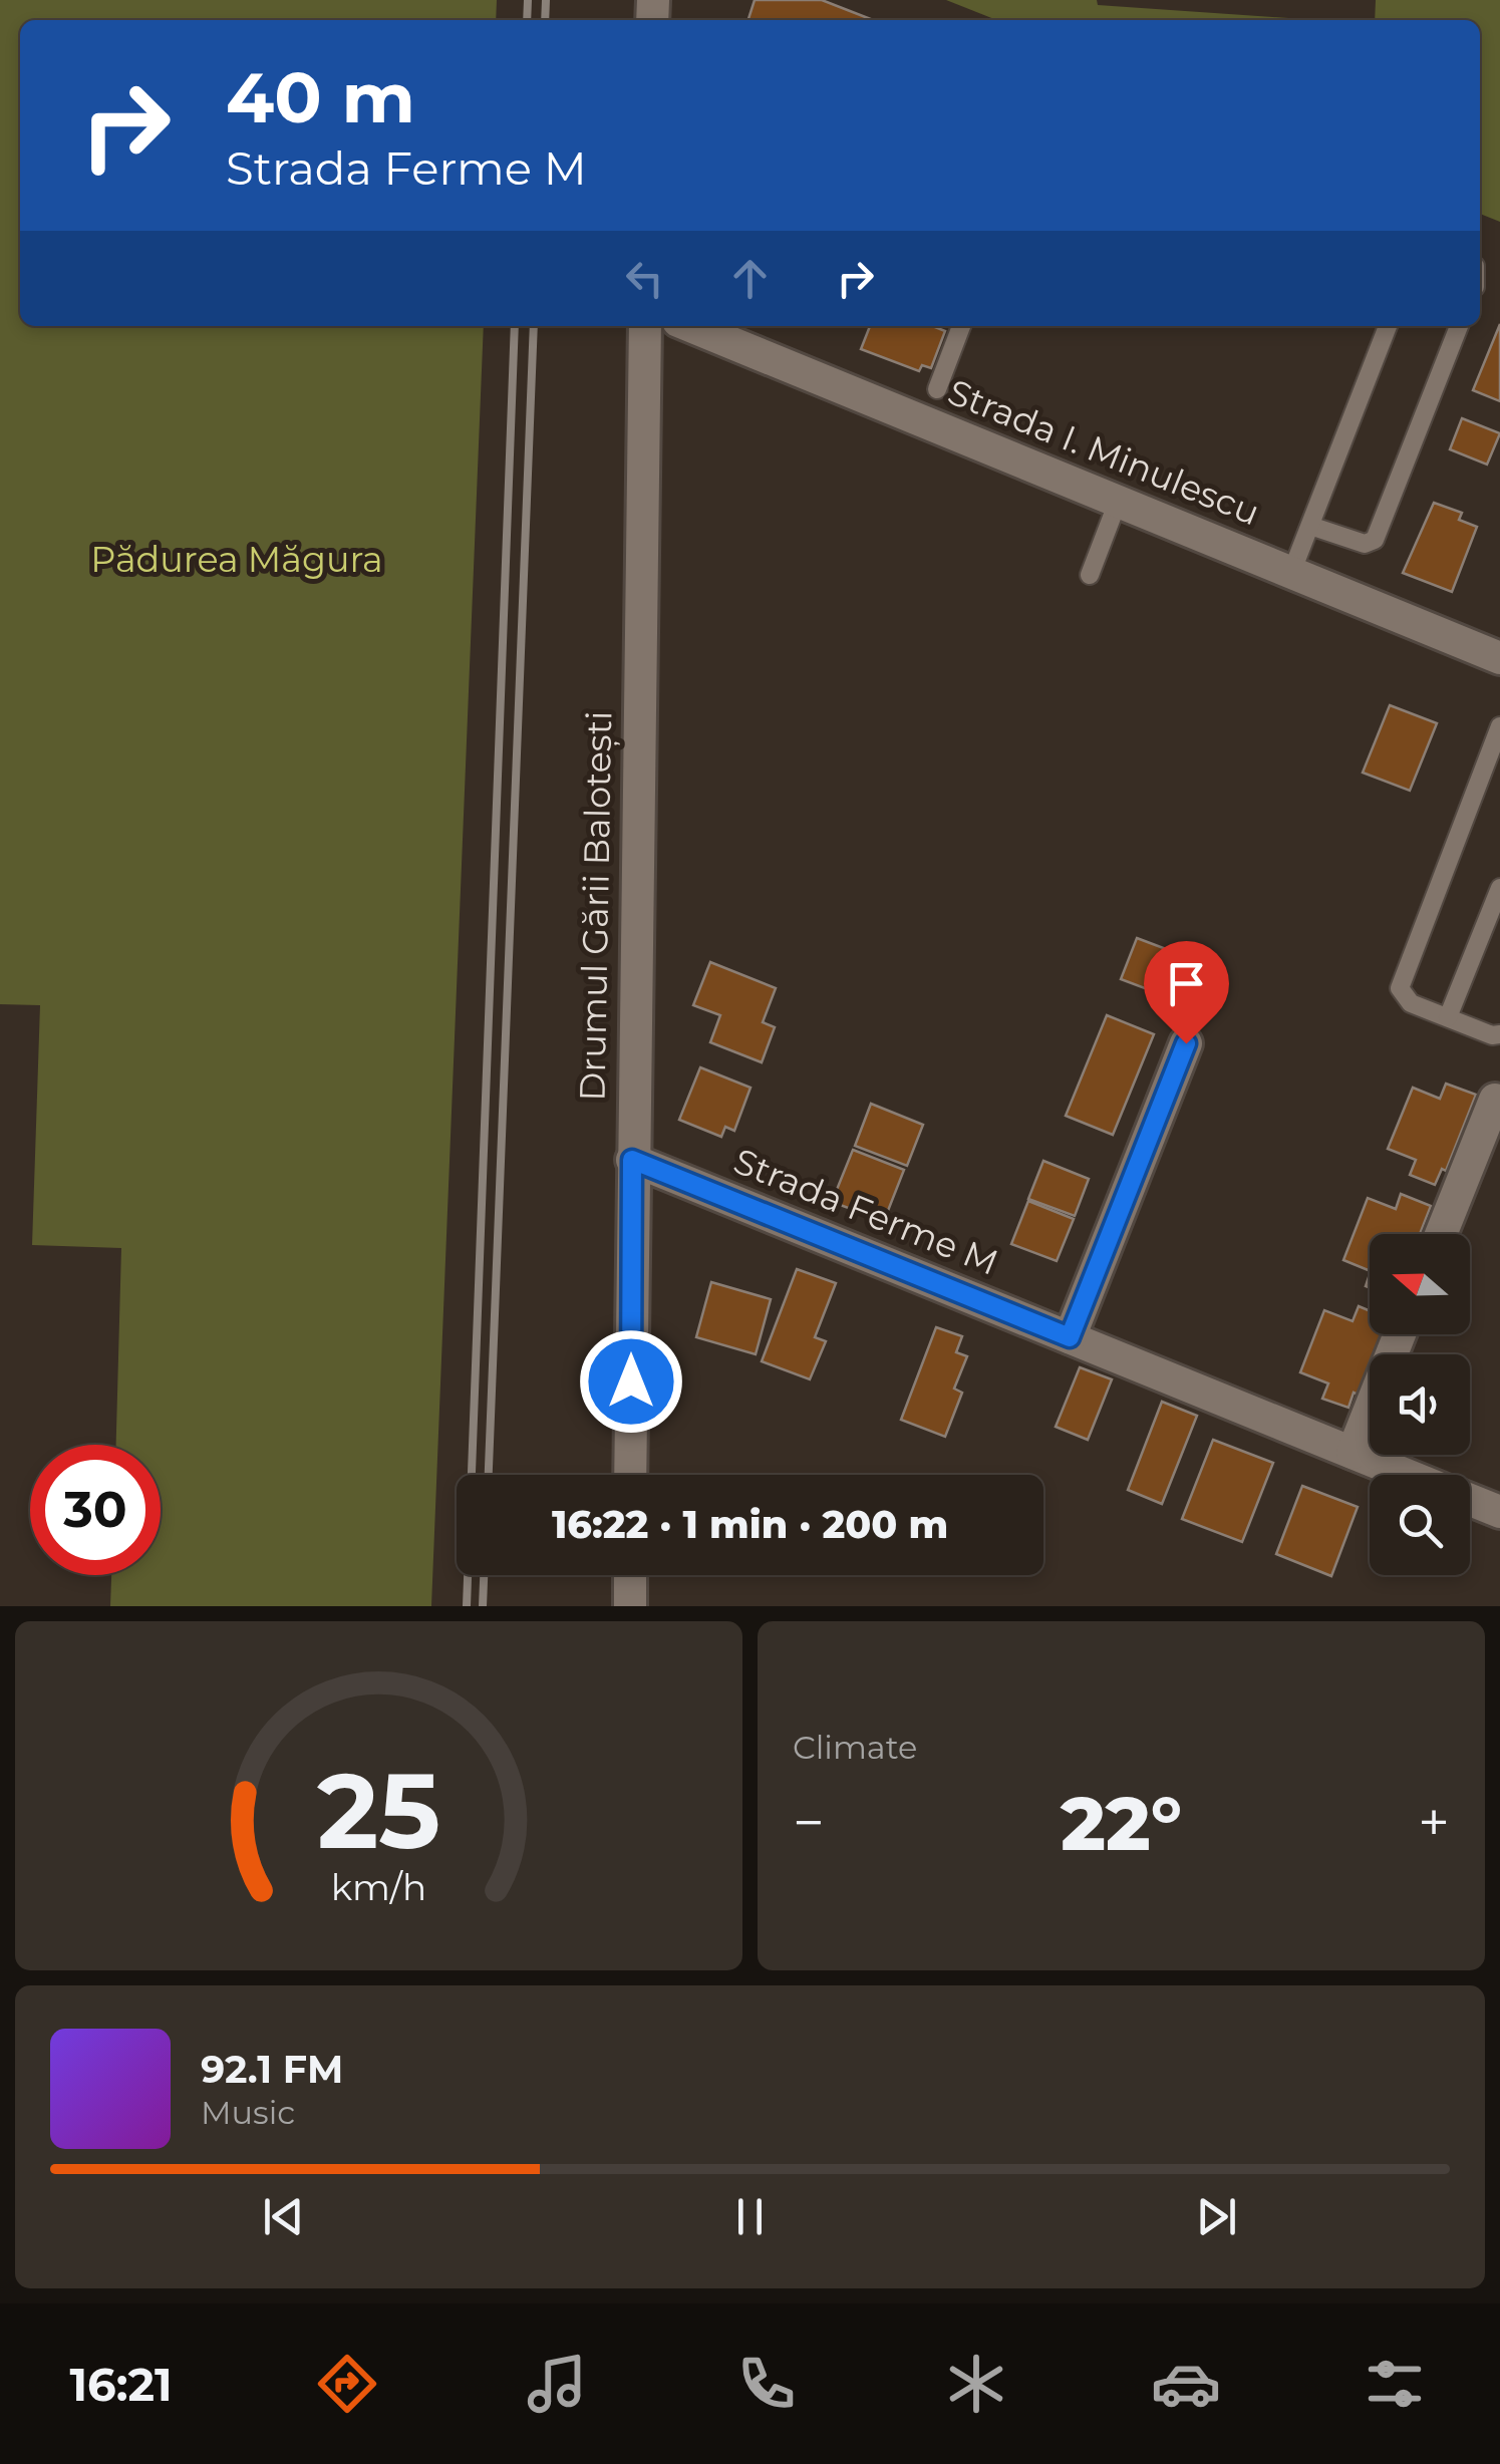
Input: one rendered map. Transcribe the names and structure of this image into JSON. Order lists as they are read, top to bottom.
{
  "streets": {
    "street": ["Strada I. Minulescu", "Drumul Gării Balotești", "Strada Ferme M"]
  },
  "crossings": [
    ["Drumul Gării Balotești", "Strada Ferme M"]
  ],
  "parks": ["Pădurea Măgura"],
  "north": "left",
  "page": {
    "turn": ["40 m", "Strada Ferme M"],
    "limit": "30",
    "trip": "16:22 · 1 min · 200 m",
    "tile": "Climate",
    "heat": ["−", "22°", "+"],
    "song": ["92.1 FM", "Music"],
    "tabs": "16:21",
    "gauge": ["25", "km/h"]
  }
}
